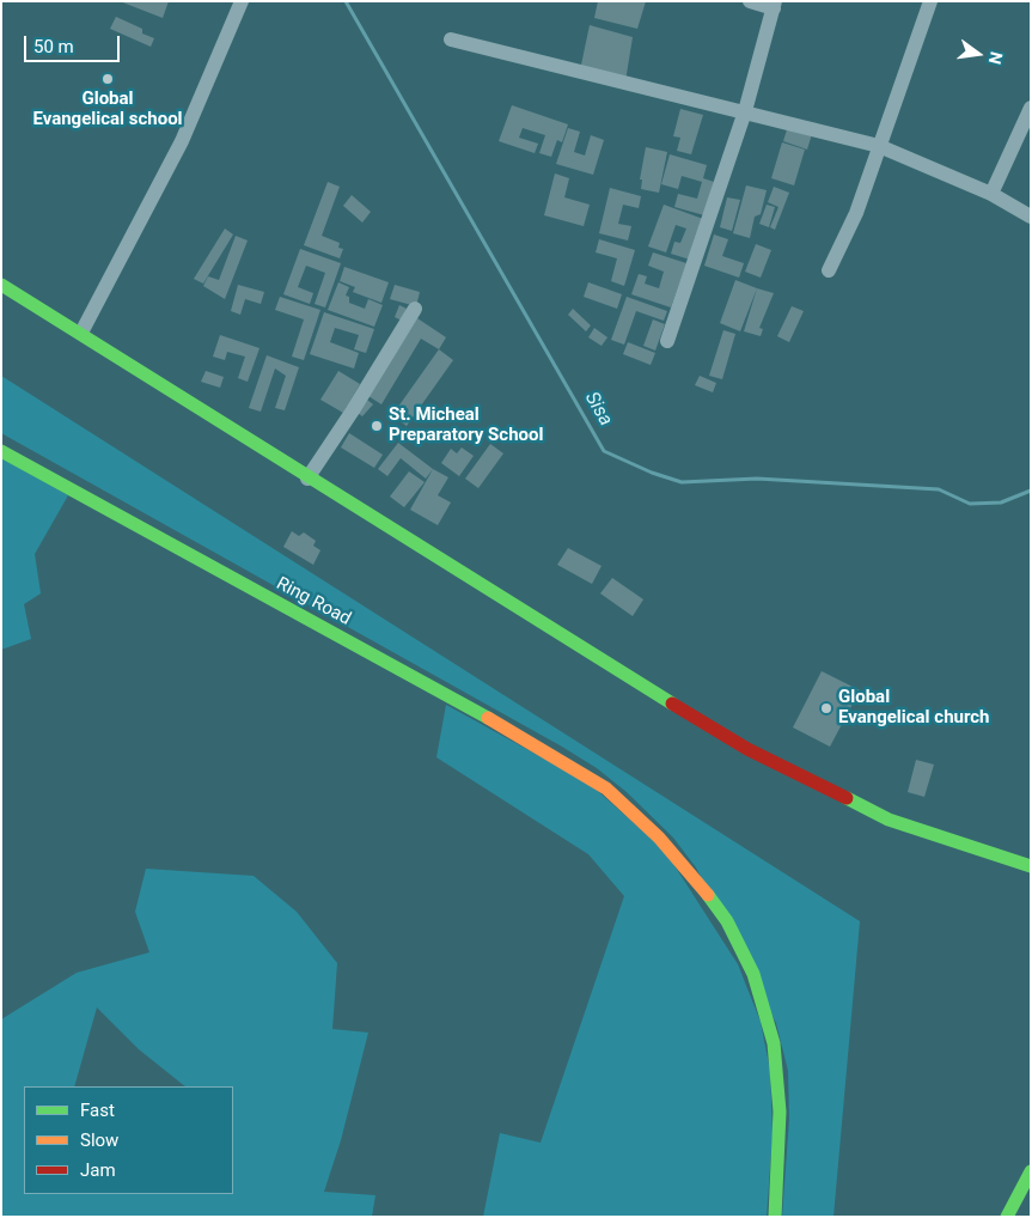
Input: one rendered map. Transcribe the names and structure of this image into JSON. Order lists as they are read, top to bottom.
{
  "streets": {
    "street": ["Ring Road"]
  },
  "water": ["Sisa"],
  "places": ["Global Evangelical school", "St. Micheal Preparatory School", "Global Evangelical church"],
  "legend": ["Fast", "Slow", "Jam"],
  "scale_bar": "50 m",
  "north": "right"
}
